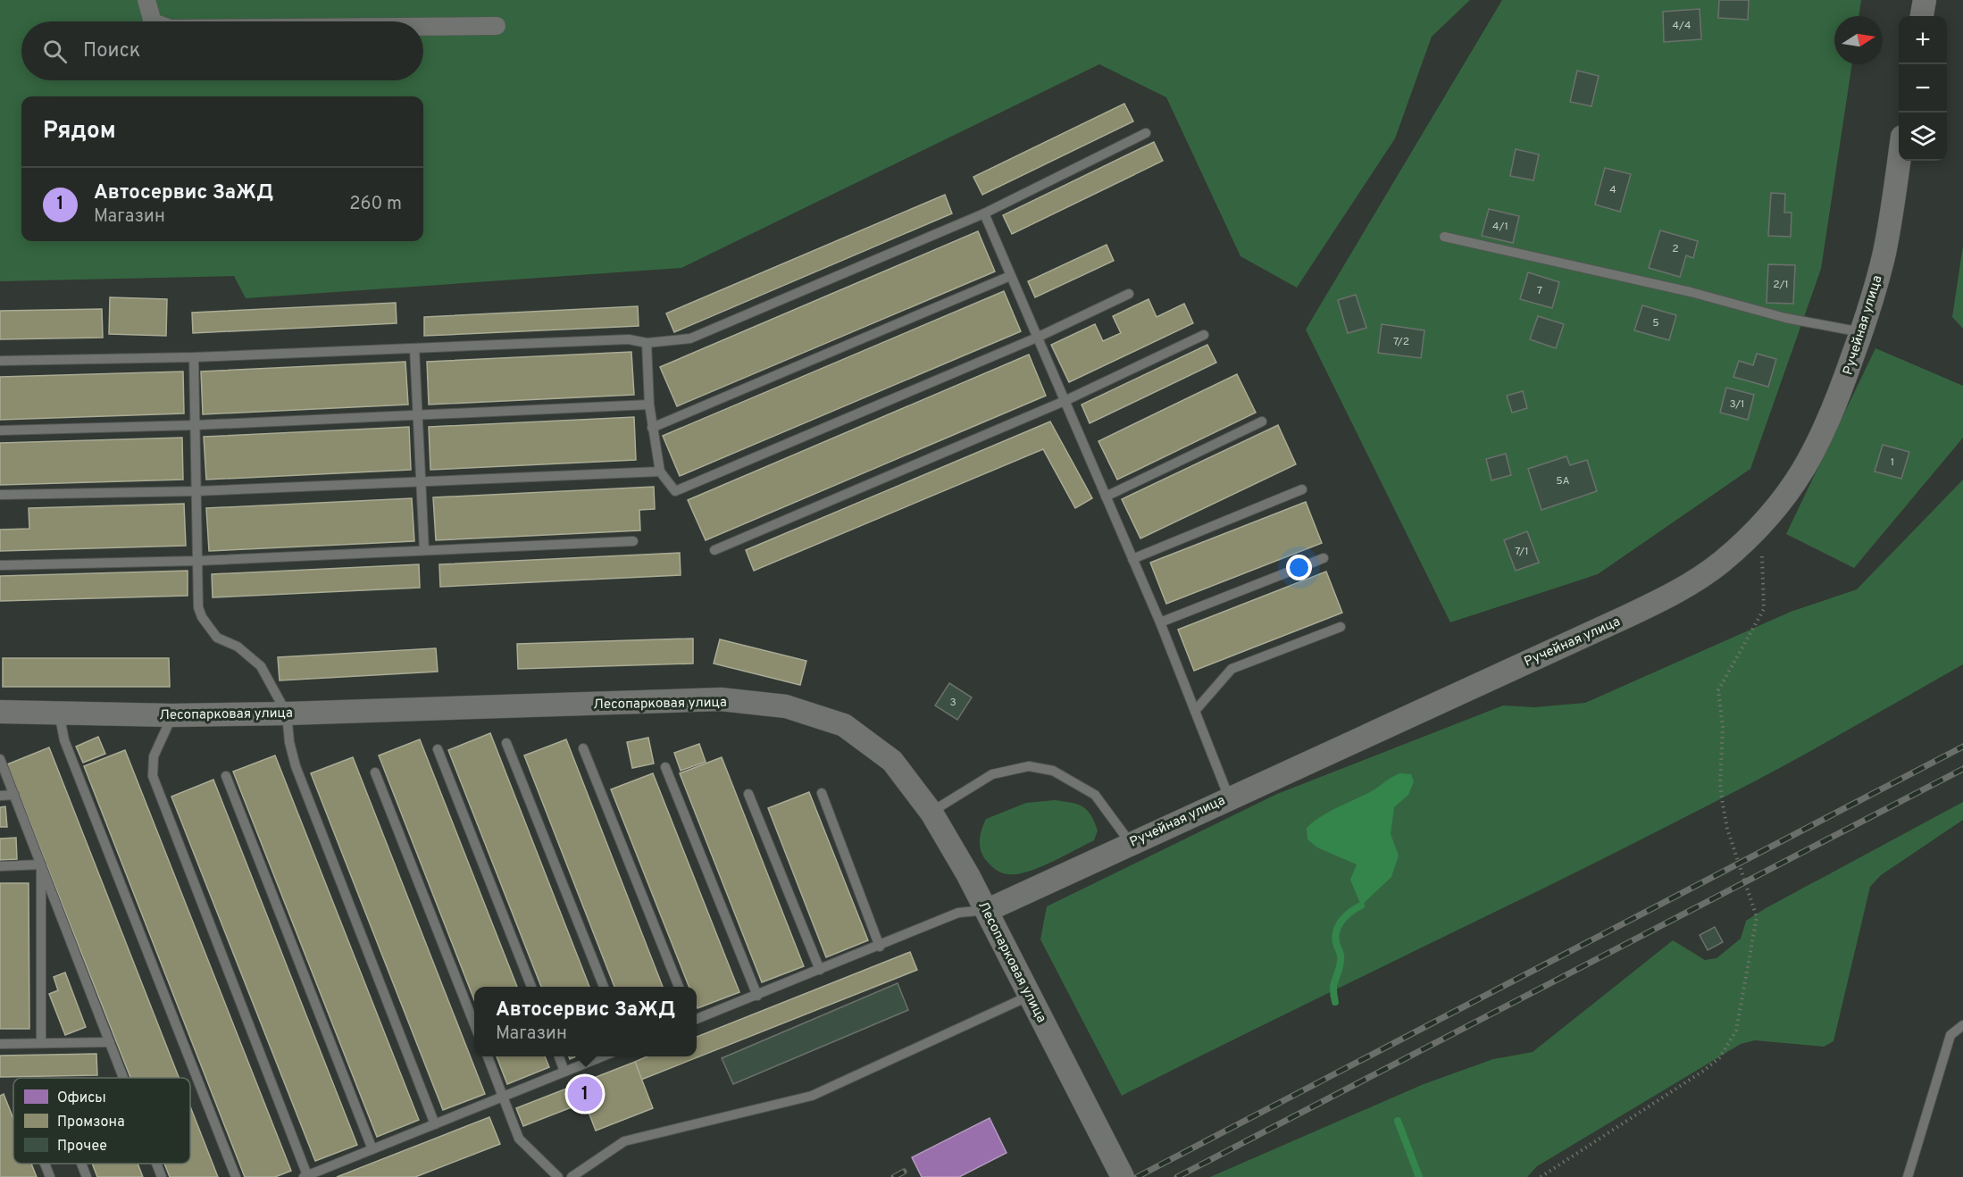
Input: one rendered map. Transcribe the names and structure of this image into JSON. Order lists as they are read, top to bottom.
{
  "streets": {
    "street": ["Ручейная улица", "Лесопарковая улица"]
  },
  "crossings": [
    ["Ручейная улица", "Лесопарковая улица"]
  ],
  "house_numbers": [
    "4/4",
    "4",
    "4/1",
    "2",
    "2/1",
    "7",
    "5",
    "7/2",
    "3/1",
    "1",
    "5А",
    "7/1",
    "3"
  ],
  "legend": ["Офисы", "Промзона", "Прочее"],
  "north": "right",
  "page": {
    "map_buttons": ["+", "−"],
    "search": "Поиск",
    "heading": "Рядом",
    "list": [
      {
        "mark": "1",
        "name": "Автосервис ЗаЖД",
        "note": "Магазин",
        "value": "260 m"
      }
    ],
    "popup": ["Автосервис ЗаЖД", "Магазин"],
    "pins": "1"
  }
}
